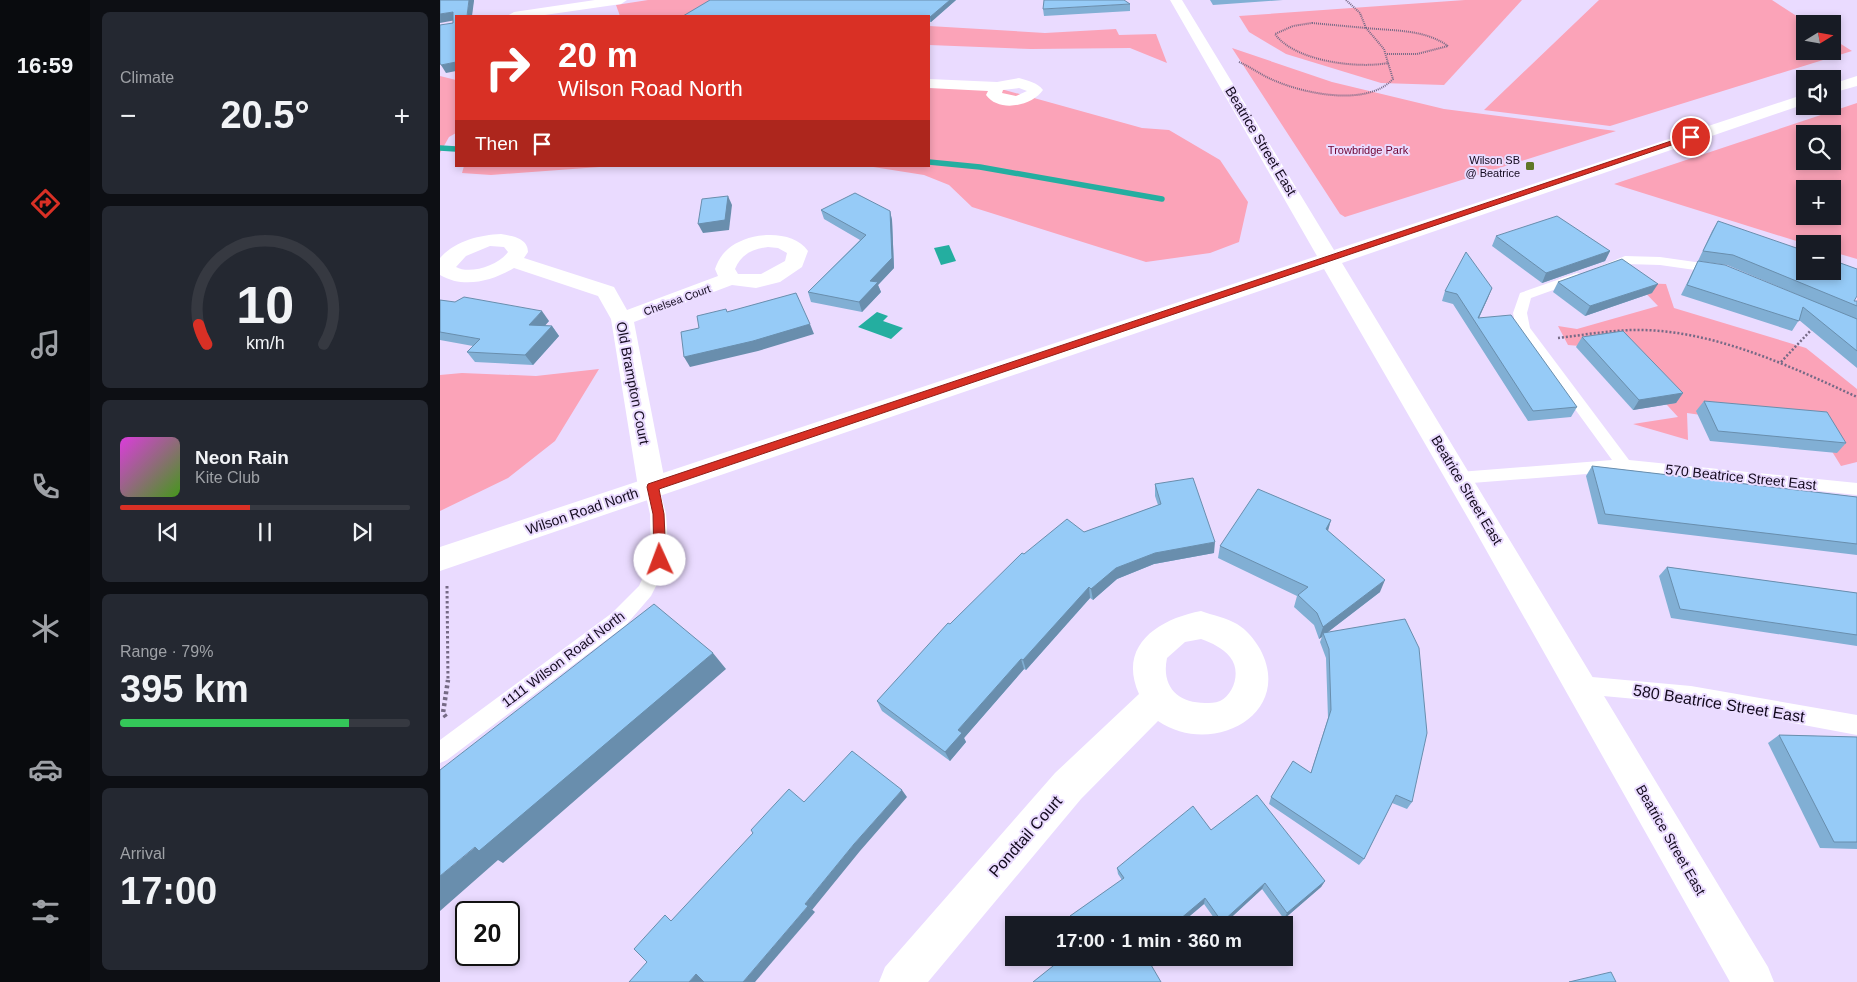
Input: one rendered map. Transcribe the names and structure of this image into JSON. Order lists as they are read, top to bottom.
{
  "streets": {
    "street": [
      "Beatrice Street East",
      "Chelsea Court",
      "Old Brampton Court",
      "Wilson Road North",
      "Pondtail Court"
    ],
    "lane": ["570 Beatrice Street East", "1111 Wilson Road North", "580 Beatrice Street East"]
  },
  "crossings": [
    ["Beatrice Street East", "570 Beatrice Street East"],
    ["Beatrice Street East", "Wilson Road North"],
    ["Beatrice Street East", "580 Beatrice Street East"],
    ["Chelsea Court", "Old Brampton Court"],
    ["Old Brampton Court", "Wilson Road North"],
    ["Old Brampton Court", "1111 Wilson Road North"],
    ["Wilson Road North", "1111 Wilson Road North"]
  ],
  "parks": ["Trowbridge Park"],
  "places": {
    "transit": ["Wilson SB @ Beatrice"]
  },
  "north": "right",
  "page": {
    "tabs": "16:59",
    "tile": [
      "Climate",
      ["Range · 79%", "395 km"],
      ["Arrival", "17:00"]
    ],
    "map_buttons": ["+", "−"],
    "turn": ["20 m", "Wilson Road North"],
    "heat": ["−", "20.5°", "+"],
    "then": "Then",
    "song": ["Neon Rain", "Kite Club"],
    "limit": "20",
    "trip": "17:00 · 1 min · 360 m",
    "gauge": ["10", "km/h"]
  }
}
